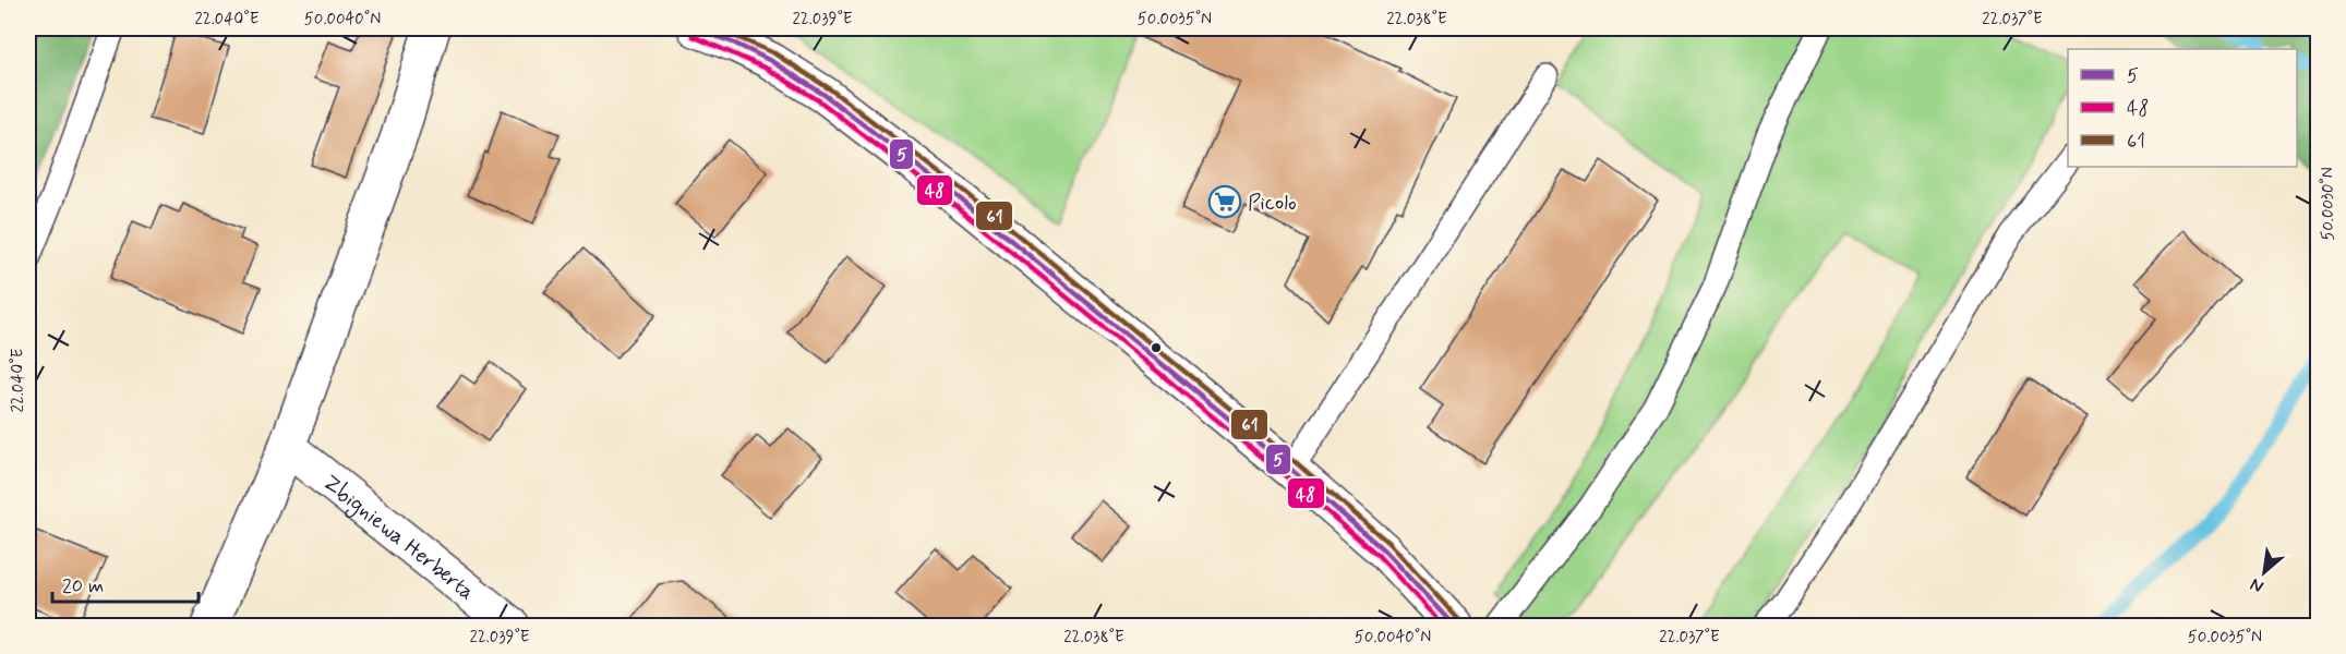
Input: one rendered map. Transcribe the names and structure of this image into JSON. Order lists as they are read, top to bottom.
{
  "streets": {
    "street": ["Zbigniewa Herberta"]
  },
  "places": {
    "supermarket": ["Picolo"]
  },
  "lines": ["transit line 5", "transit line 61", "transit line 48"],
  "legend": ["5", "48", "61"],
  "scale_bar": "20 m",
  "north": "bottom left",
  "coordinates": [
    "22.040°E",
    "50.0040°N",
    "22.039°E",
    "50.0035°N",
    "22.038°E",
    "22.037°E",
    "50.0030°N"
  ]
}
